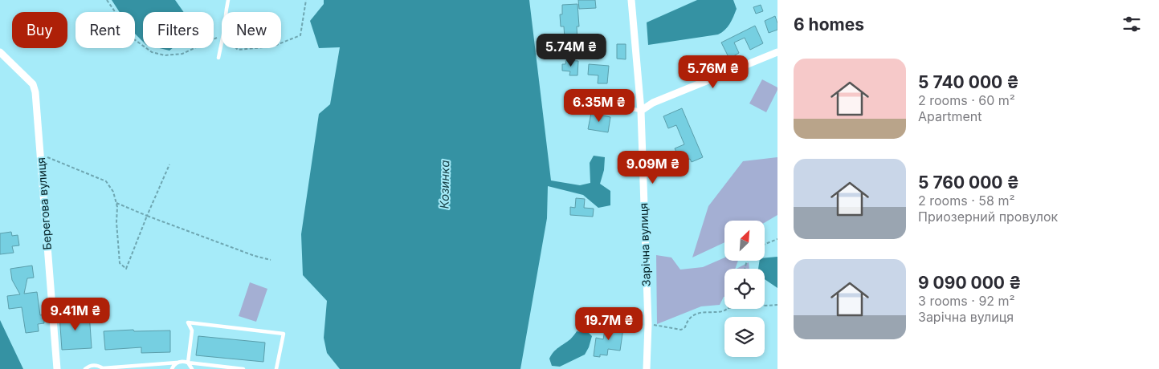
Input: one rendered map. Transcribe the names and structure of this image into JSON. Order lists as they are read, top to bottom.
{
  "streets": {
    "street": ["Берегова вулиця", "Зарічна вулиця"]
  },
  "water": ["Козинка"],
  "north": "top right",
  "page": {
    "heading": "6 homes",
    "chip": [
      "Buy",
      "Rent",
      "Filters",
      "New"
    ],
    "price": [
      "5.74M ₴",
      "5.76M ₴",
      "6.35M ₴",
      "9.09M ₴",
      "9.41M ₴",
      "19.7M ₴"
    ],
    "list": [
      {
        "name": "5 740 000 ₴",
        "note": "2 rooms · 60 m² · Apartment"
      },
      {
        "name": "5 760 000 ₴",
        "note": "2 rooms · 58 m² · Приозерний провулок"
      },
      {
        "name": "9 090 000 ₴",
        "note": "3 rooms · 92 m² · Зарічна вулиця"
      }
    ]
  }
}
